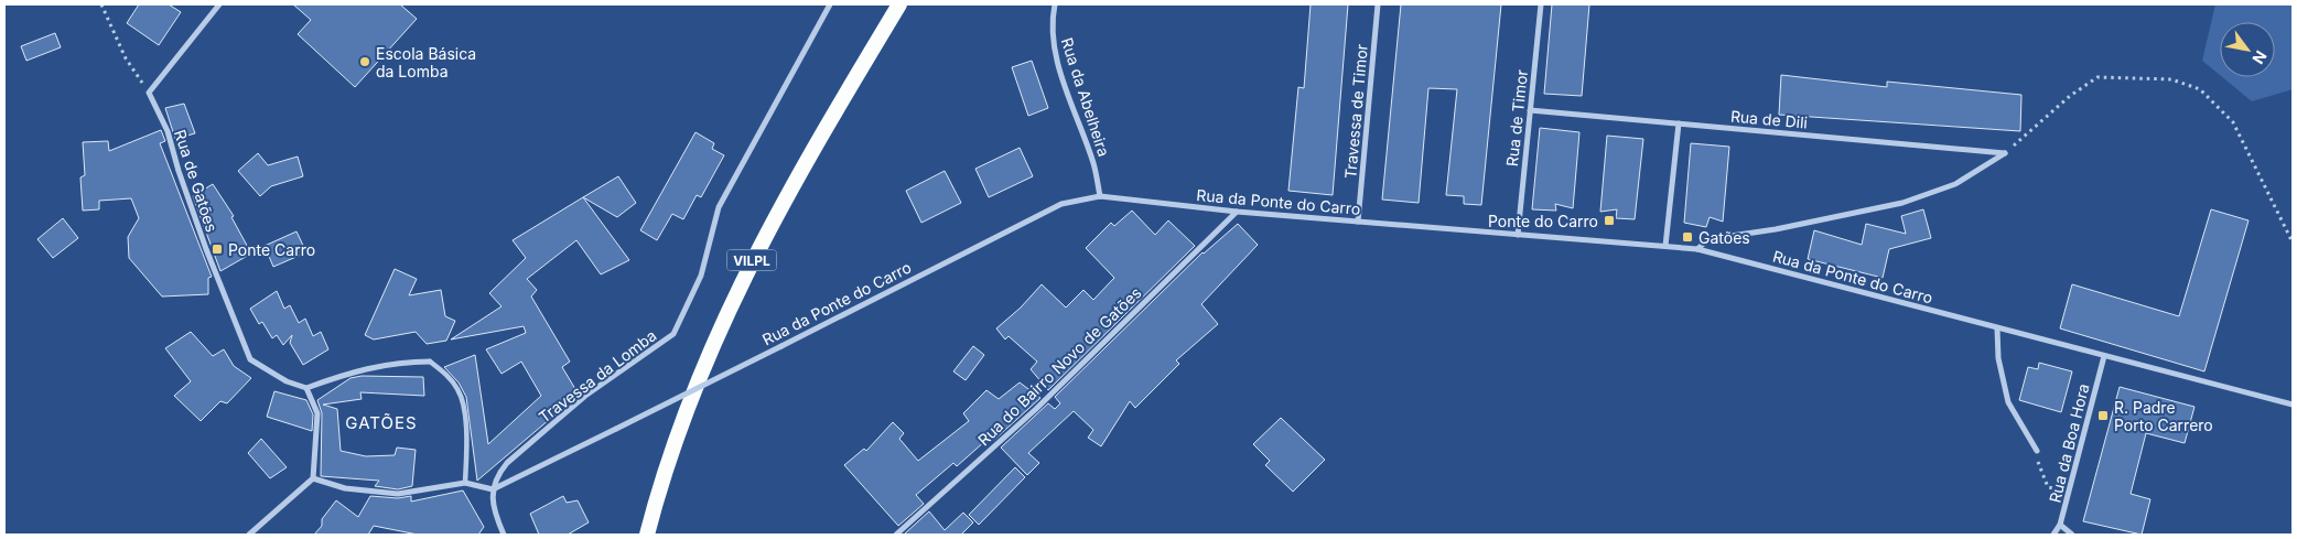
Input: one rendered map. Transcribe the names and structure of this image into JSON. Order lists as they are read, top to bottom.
{
  "streets": {
    "highway": ["VILPL"],
    "street": [
      "Rua da Abelheira",
      "Travessa de Timor",
      "Rua de Timor",
      "Rua de Dili",
      "Rua de Gatões",
      "Rua da Ponte do Carro",
      "Rua do Bairro Novo de Gatões",
      "Travessa da Lomba",
      "Rua da Boa Hora"
    ]
  },
  "crossings": [
    ["Rua da Abelheira", "Rua da Ponte do Carro"],
    ["Travessa de Timor", "Rua da Ponte do Carro"],
    ["Rua de Timor", "Rua de Dili"],
    ["Rua de Timor", "Rua da Ponte do Carro"],
    ["Rua da Ponte do Carro", "Rua do Bairro Novo de Gatões"],
    ["Rua da Ponte do Carro", "Travessa da Lomba"],
    ["Rua da Ponte do Carro", "Rua da Boa Hora"]
  ],
  "districts": ["GATÕES"],
  "places": {
    "other": ["Escola Básica da Lomba"],
    "transit": [
      "Ponte do Carro",
      "Gatões",
      "Ponte Carro",
      "R. Padre Porto Carrero"
    ]
  },
  "north": "bottom right"
}
